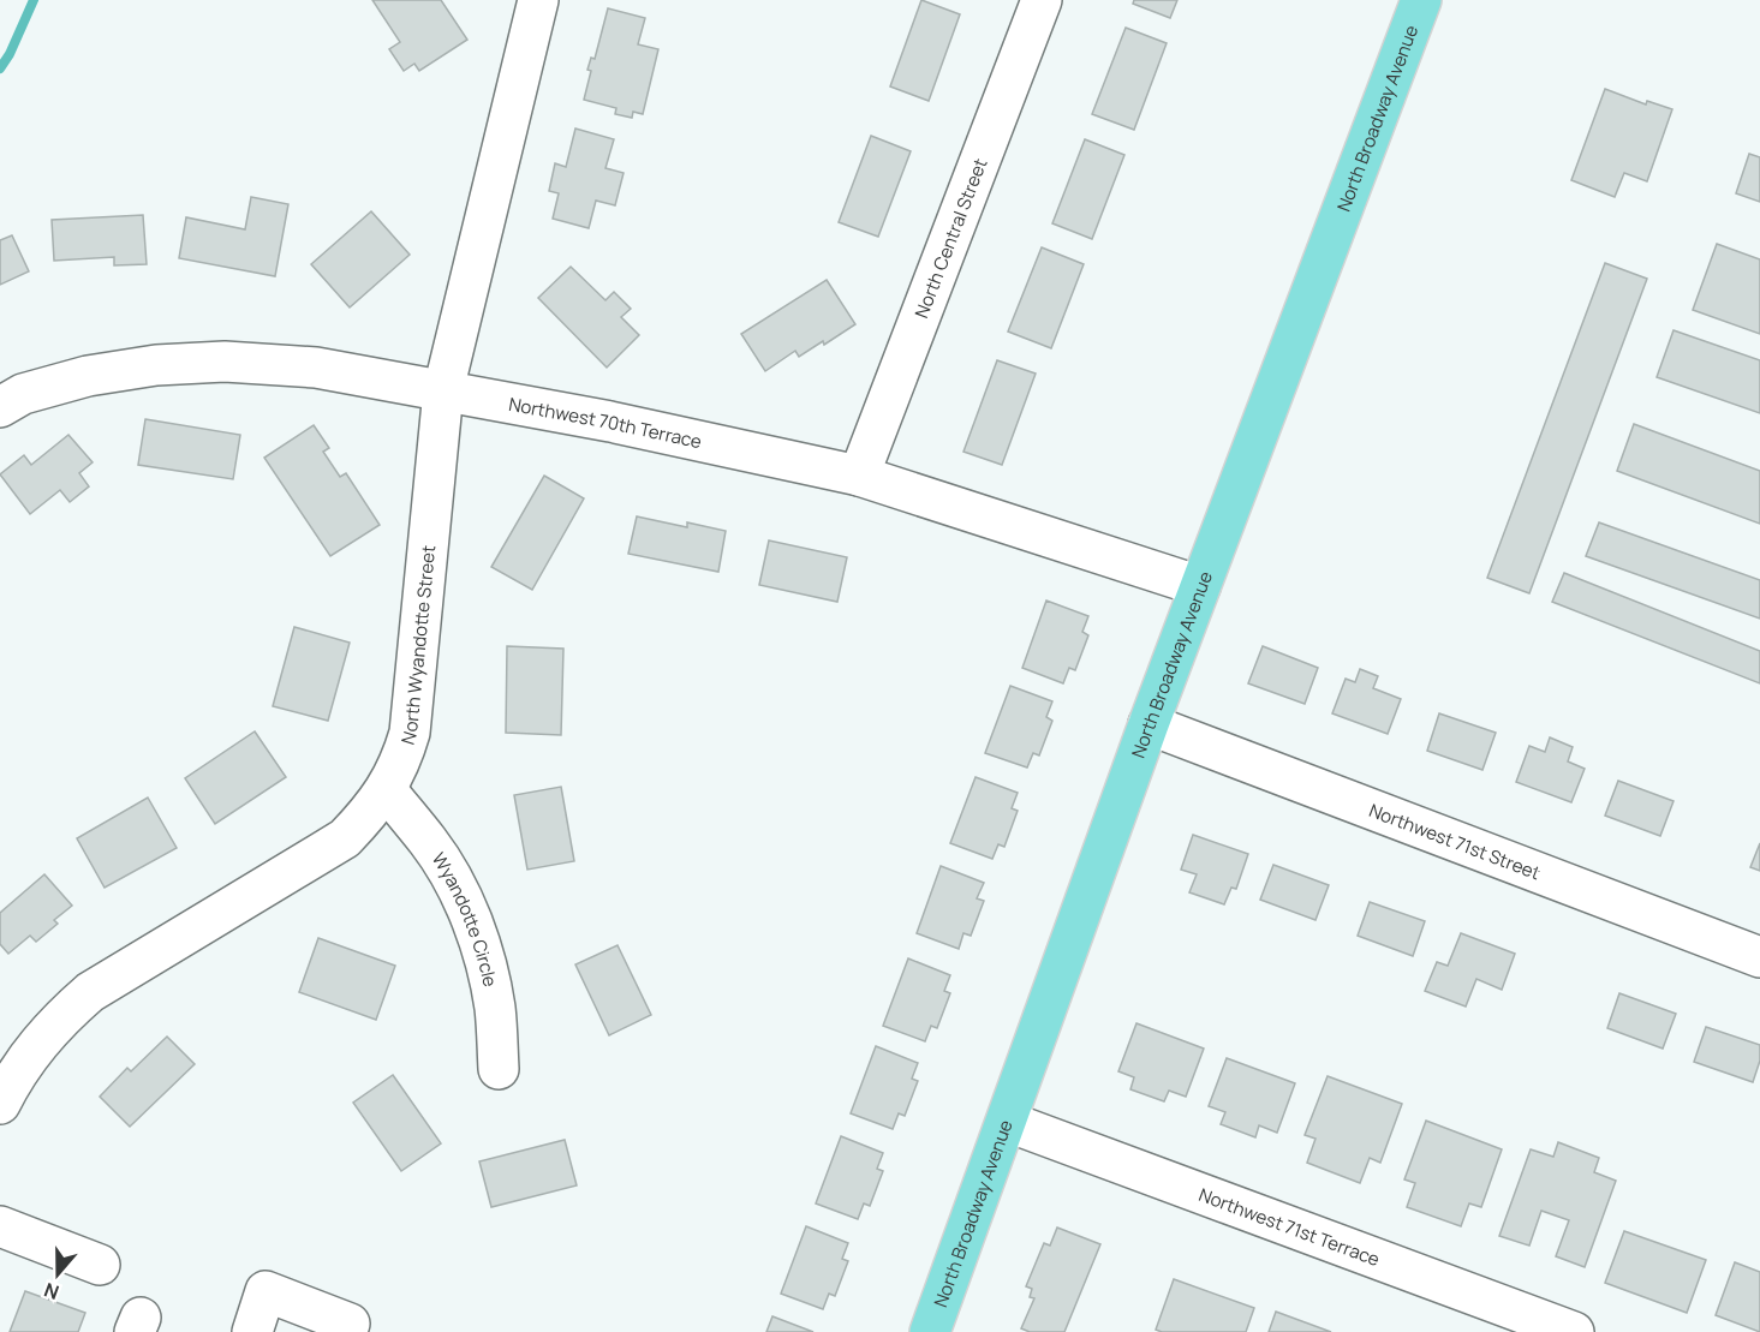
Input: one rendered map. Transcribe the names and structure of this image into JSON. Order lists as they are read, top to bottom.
{
  "streets": {
    "main road": ["North Broadway Avenue"],
    "street": [
      "North Central Street",
      "Northwest 70th Terrace",
      "North Wyandotte Street",
      "Northwest 71st Street",
      "Wyandotte Circle",
      "Northwest 71st Terrace"
    ]
  },
  "crossings": [
    ["North Broadway Avenue", "Northwest 70th Terrace"],
    ["North Broadway Avenue", "Northwest 71st Street"],
    ["North Broadway Avenue", "Northwest 71st Terrace"],
    ["North Central Street", "Northwest 70th Terrace"],
    ["Northwest 70th Terrace", "North Wyandotte Street"],
    ["North Wyandotte Street", "Wyandotte Circle"]
  ],
  "north": "bottom"
}
